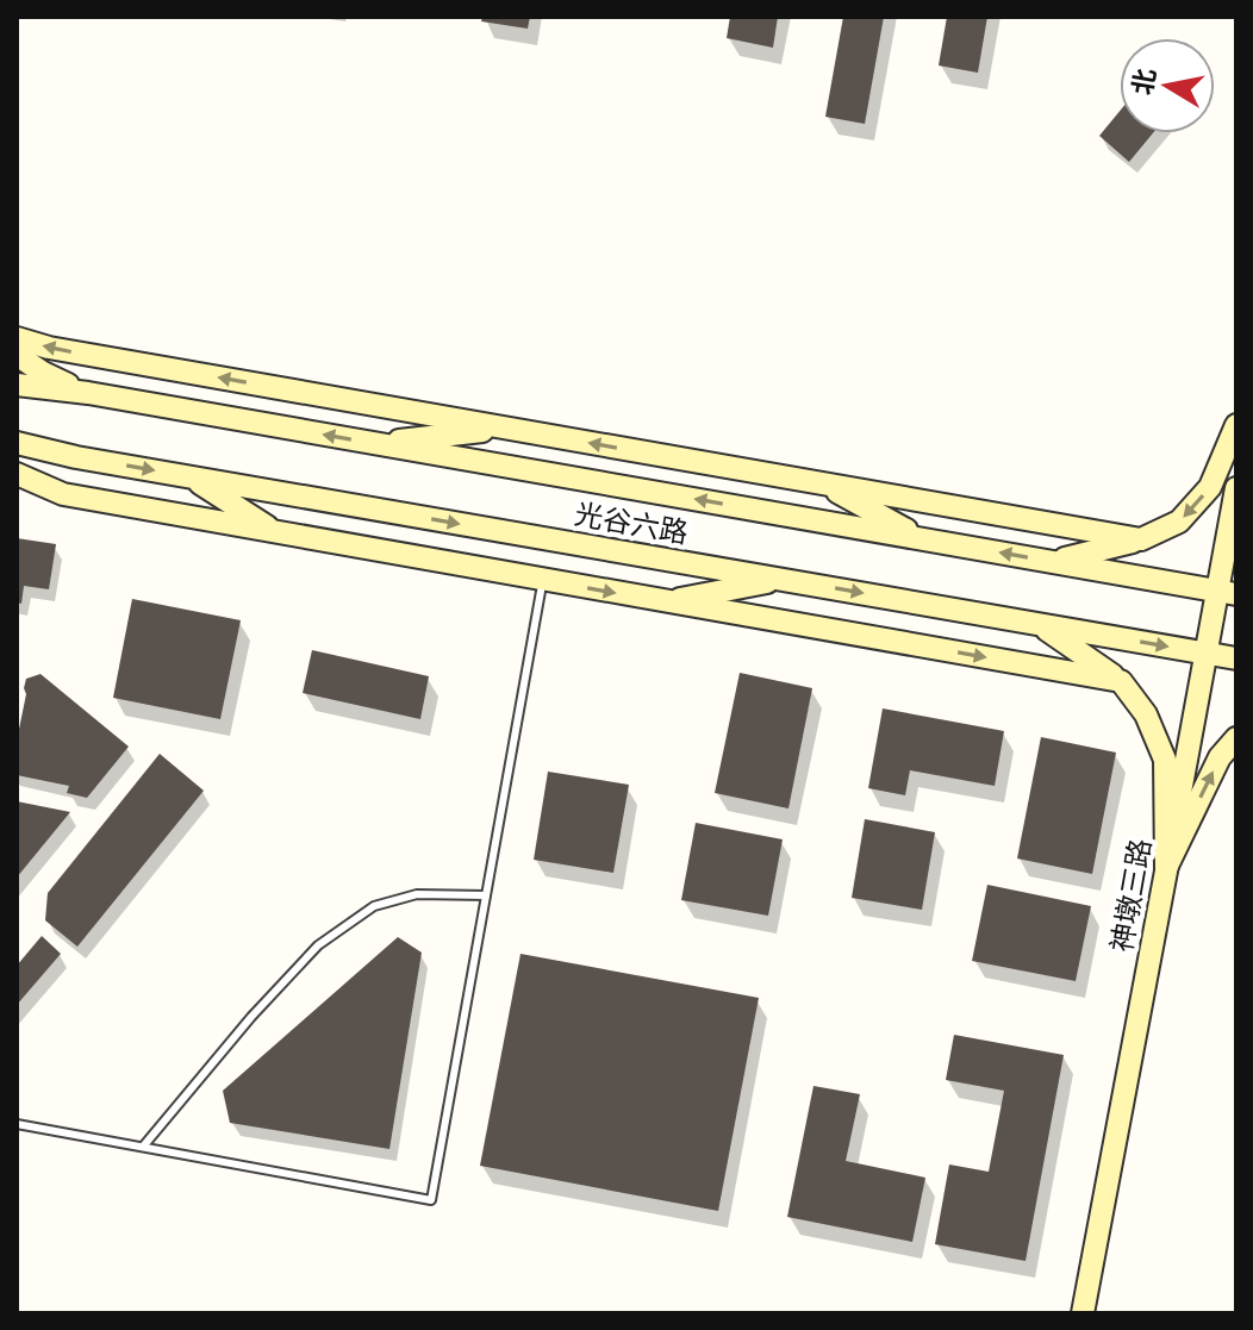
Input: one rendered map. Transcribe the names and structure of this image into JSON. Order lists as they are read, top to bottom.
{
  "streets": {
    "main road": ["光谷六路", "神墩三路"]
  },
  "crossings": [
    ["光谷六路", "神墩三路"]
  ],
  "north": "left"
}
